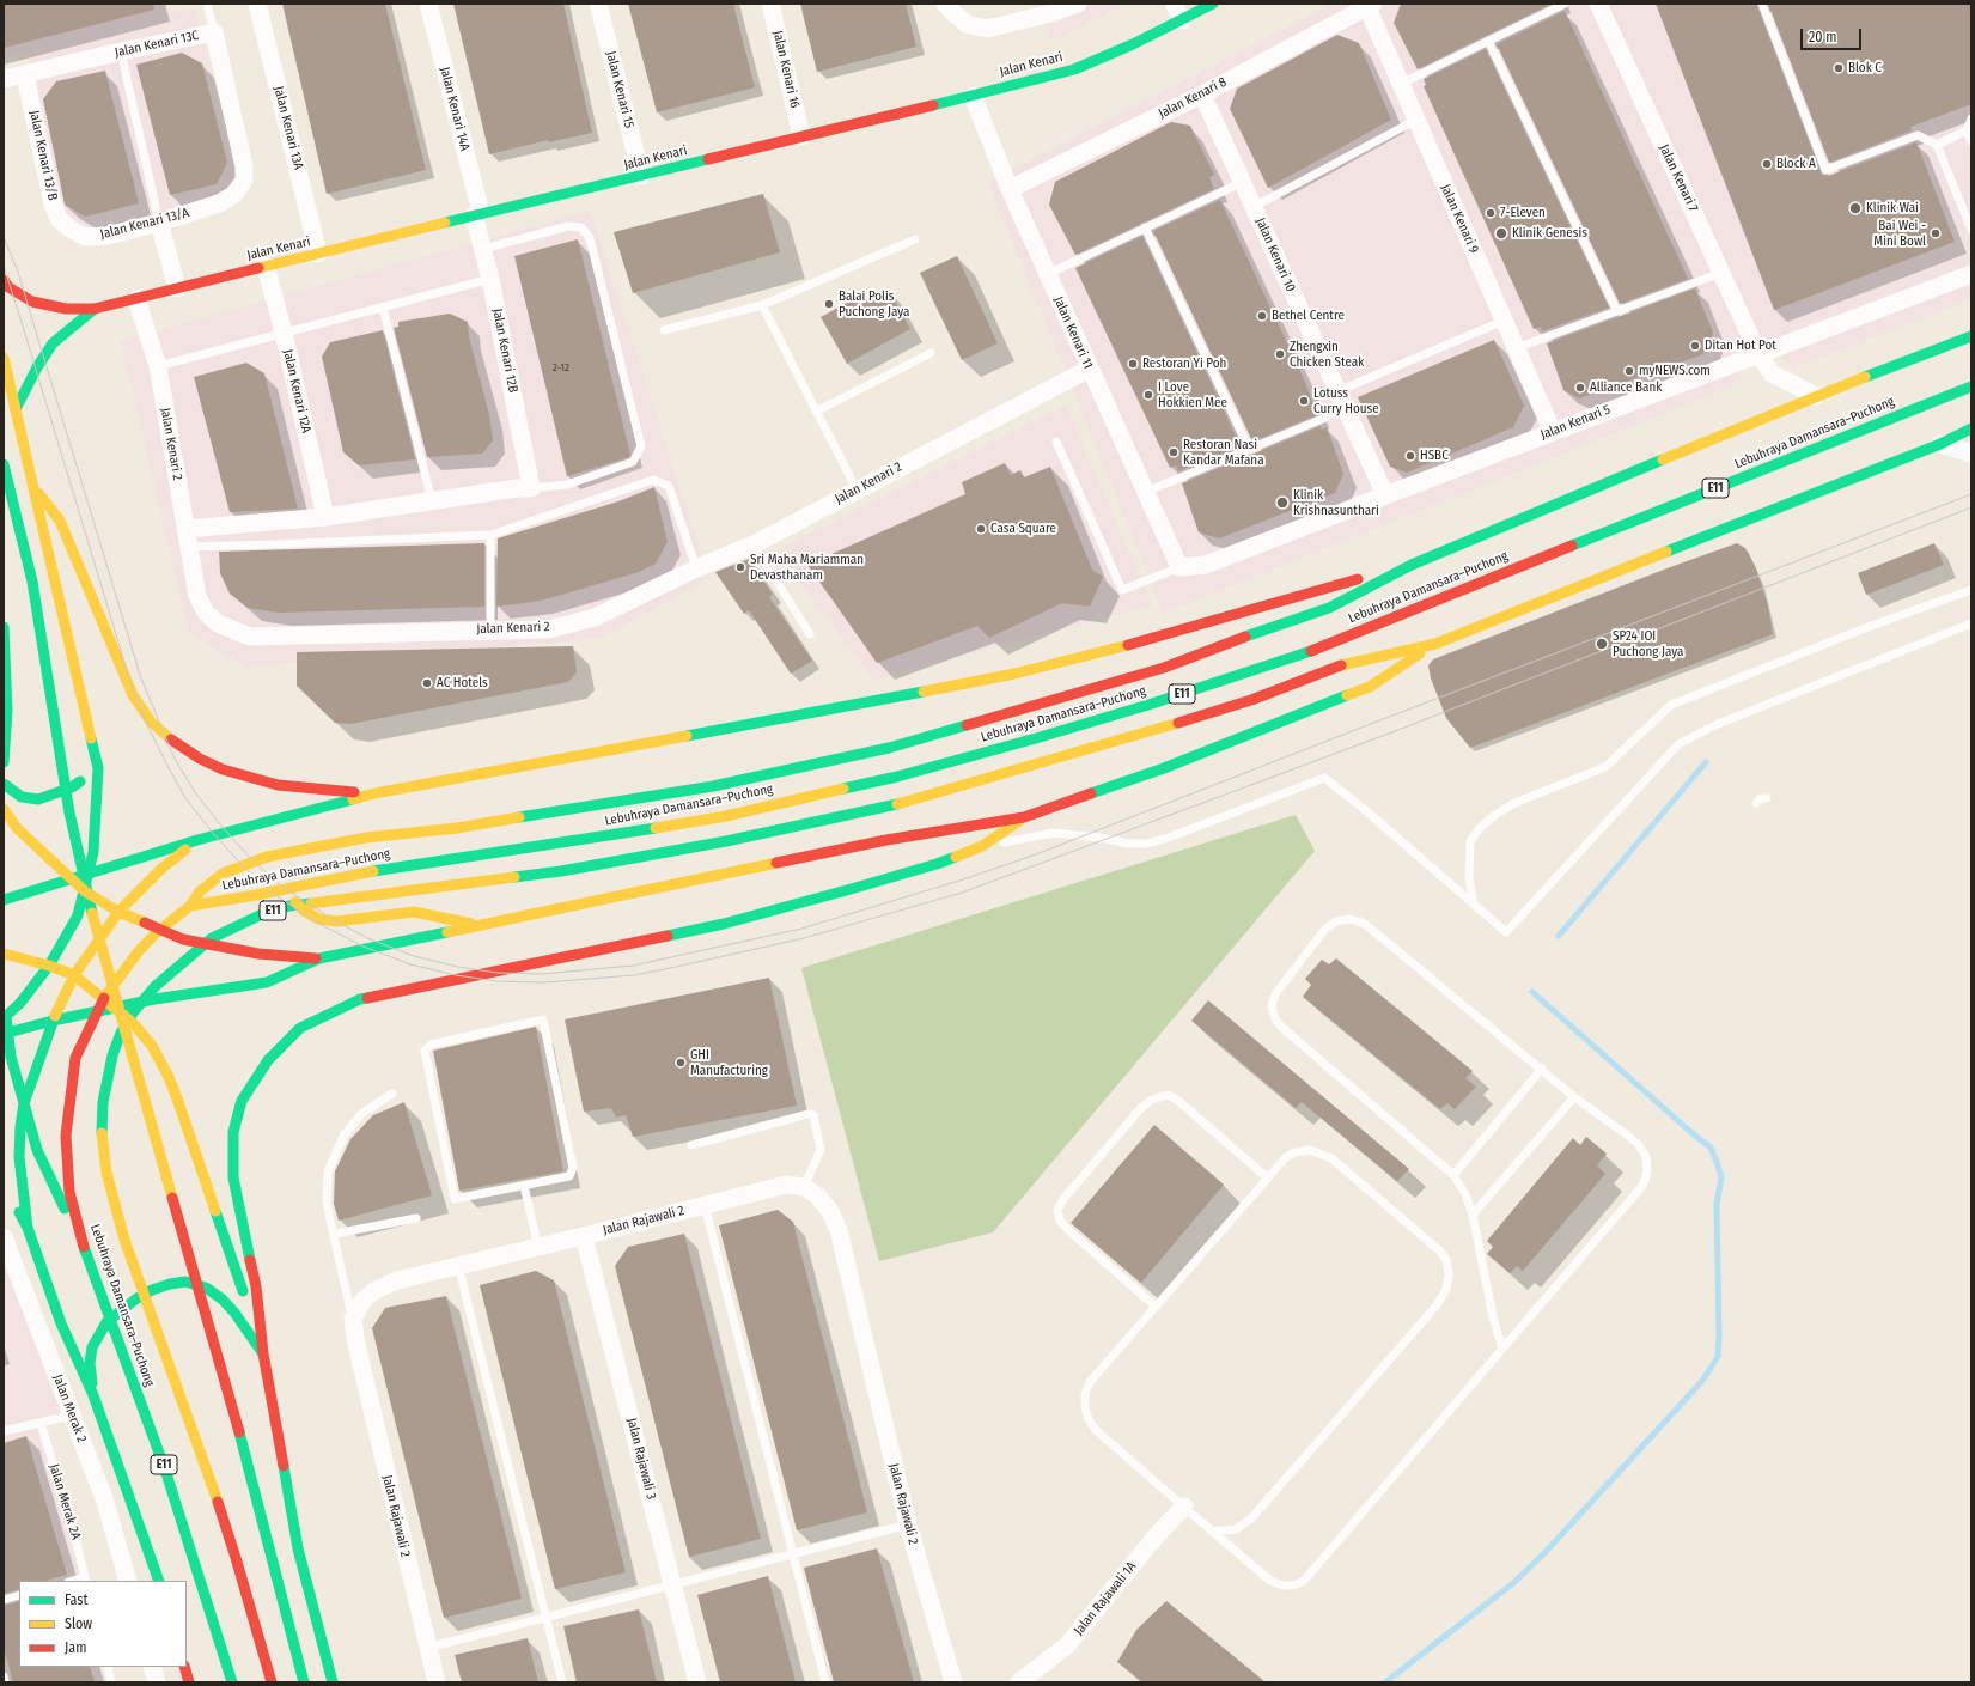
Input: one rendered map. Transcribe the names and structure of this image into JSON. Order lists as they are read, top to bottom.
{
  "streets": {
    "main road": ["Jalan Kenari", "Lebuhraya Damansara–Puchong", "E11"],
    "street": [
      "Jalan Kenari 13C",
      "Jalan Kenari 16",
      "Jalan Kenari 15",
      "Jalan Kenari 8",
      "Jalan Kenari 14A",
      "Jalan Kenari 13A",
      "Jalan Kenari 13/B",
      "Jalan Kenari 7",
      "Jalan Kenari 9",
      "Jalan Kenari 13/A",
      "Jalan Kenari 10",
      "Jalan Kenari 11",
      "Jalan Kenari 12B",
      "Jalan Kenari 12A",
      "Jalan Kenari 5",
      "Jalan Kenari 2",
      "Jalan Rajawali 2",
      "Jalan Merak 2",
      "Jalan Rajawali 3",
      "Jalan Rajawali 1A"
    ],
    "lane": ["Jalan Merak 2A"]
  },
  "crossings": [
    ["Jalan Kenari 13C", "Jalan Kenari 13/B"],
    ["Jalan Kenari 13C", "Jalan Kenari 13/A"],
    ["Jalan Kenari", "Jalan Kenari 16"],
    ["Jalan Kenari", "Jalan Kenari 15"],
    ["Jalan Kenari", "Jalan Kenari 14A"],
    ["Jalan Kenari", "Jalan Kenari 13A"],
    ["Jalan Kenari", "Jalan Kenari 11"],
    ["Jalan Kenari", "Jalan Kenari 12B"],
    ["Jalan Kenari", "Jalan Kenari 12A"],
    ["Jalan Kenari", "Jalan Kenari 2"],
    ["Jalan Kenari 8", "Jalan Kenari 9"],
    ["Jalan Kenari 8", "Jalan Kenari 10"],
    ["Jalan Kenari 8", "Jalan Kenari 11"],
    ["Jalan Kenari 14A", "Jalan Kenari 12B"],
    ["Jalan Kenari 13/B", "Jalan Kenari 13/A"],
    ["Jalan Kenari 7", "Jalan Kenari 5"],
    ["Jalan Kenari 9", "Jalan Kenari 5"],
    ["Jalan Kenari 10", "Jalan Kenari 5"],
    ["Jalan Kenari 11", "Jalan Kenari 5"],
    ["Jalan Kenari 11", "Jalan Kenari 2"],
    ["Jalan Rajawali 2", "Jalan Rajawali 3"]
  ],
  "places": [
    "Blok C",
    "Block A",
    "Klinik Wai",
    "7-Eleven",
    "Klinik Genesis",
    "Bai Wei - Mini Bowl",
    "Balai Polis Puchong Jaya",
    "Bethel Centre",
    "Ditan Hot Pot",
    "Zhengxin Chicken Steak",
    "Restoran Yi Poh",
    "myNEWS.com",
    "Alliance Bank",
    "I Love Hokkien Mee",
    "Lotuss Curry House",
    "Restoran Nasi Kandar Mafana",
    "HSBC",
    "Klinik Krishnasunthari",
    "Casa Square",
    "Sri Maha Mariamman Devasthanam",
    "SP24 IOI Puchong Jaya",
    "AC Hotels",
    "GHI Manufacturing"
  ],
  "house_numbers": ["2-12"],
  "legend": ["Fast", "Slow", "Jam"],
  "scale_bar": "20 m"
}
